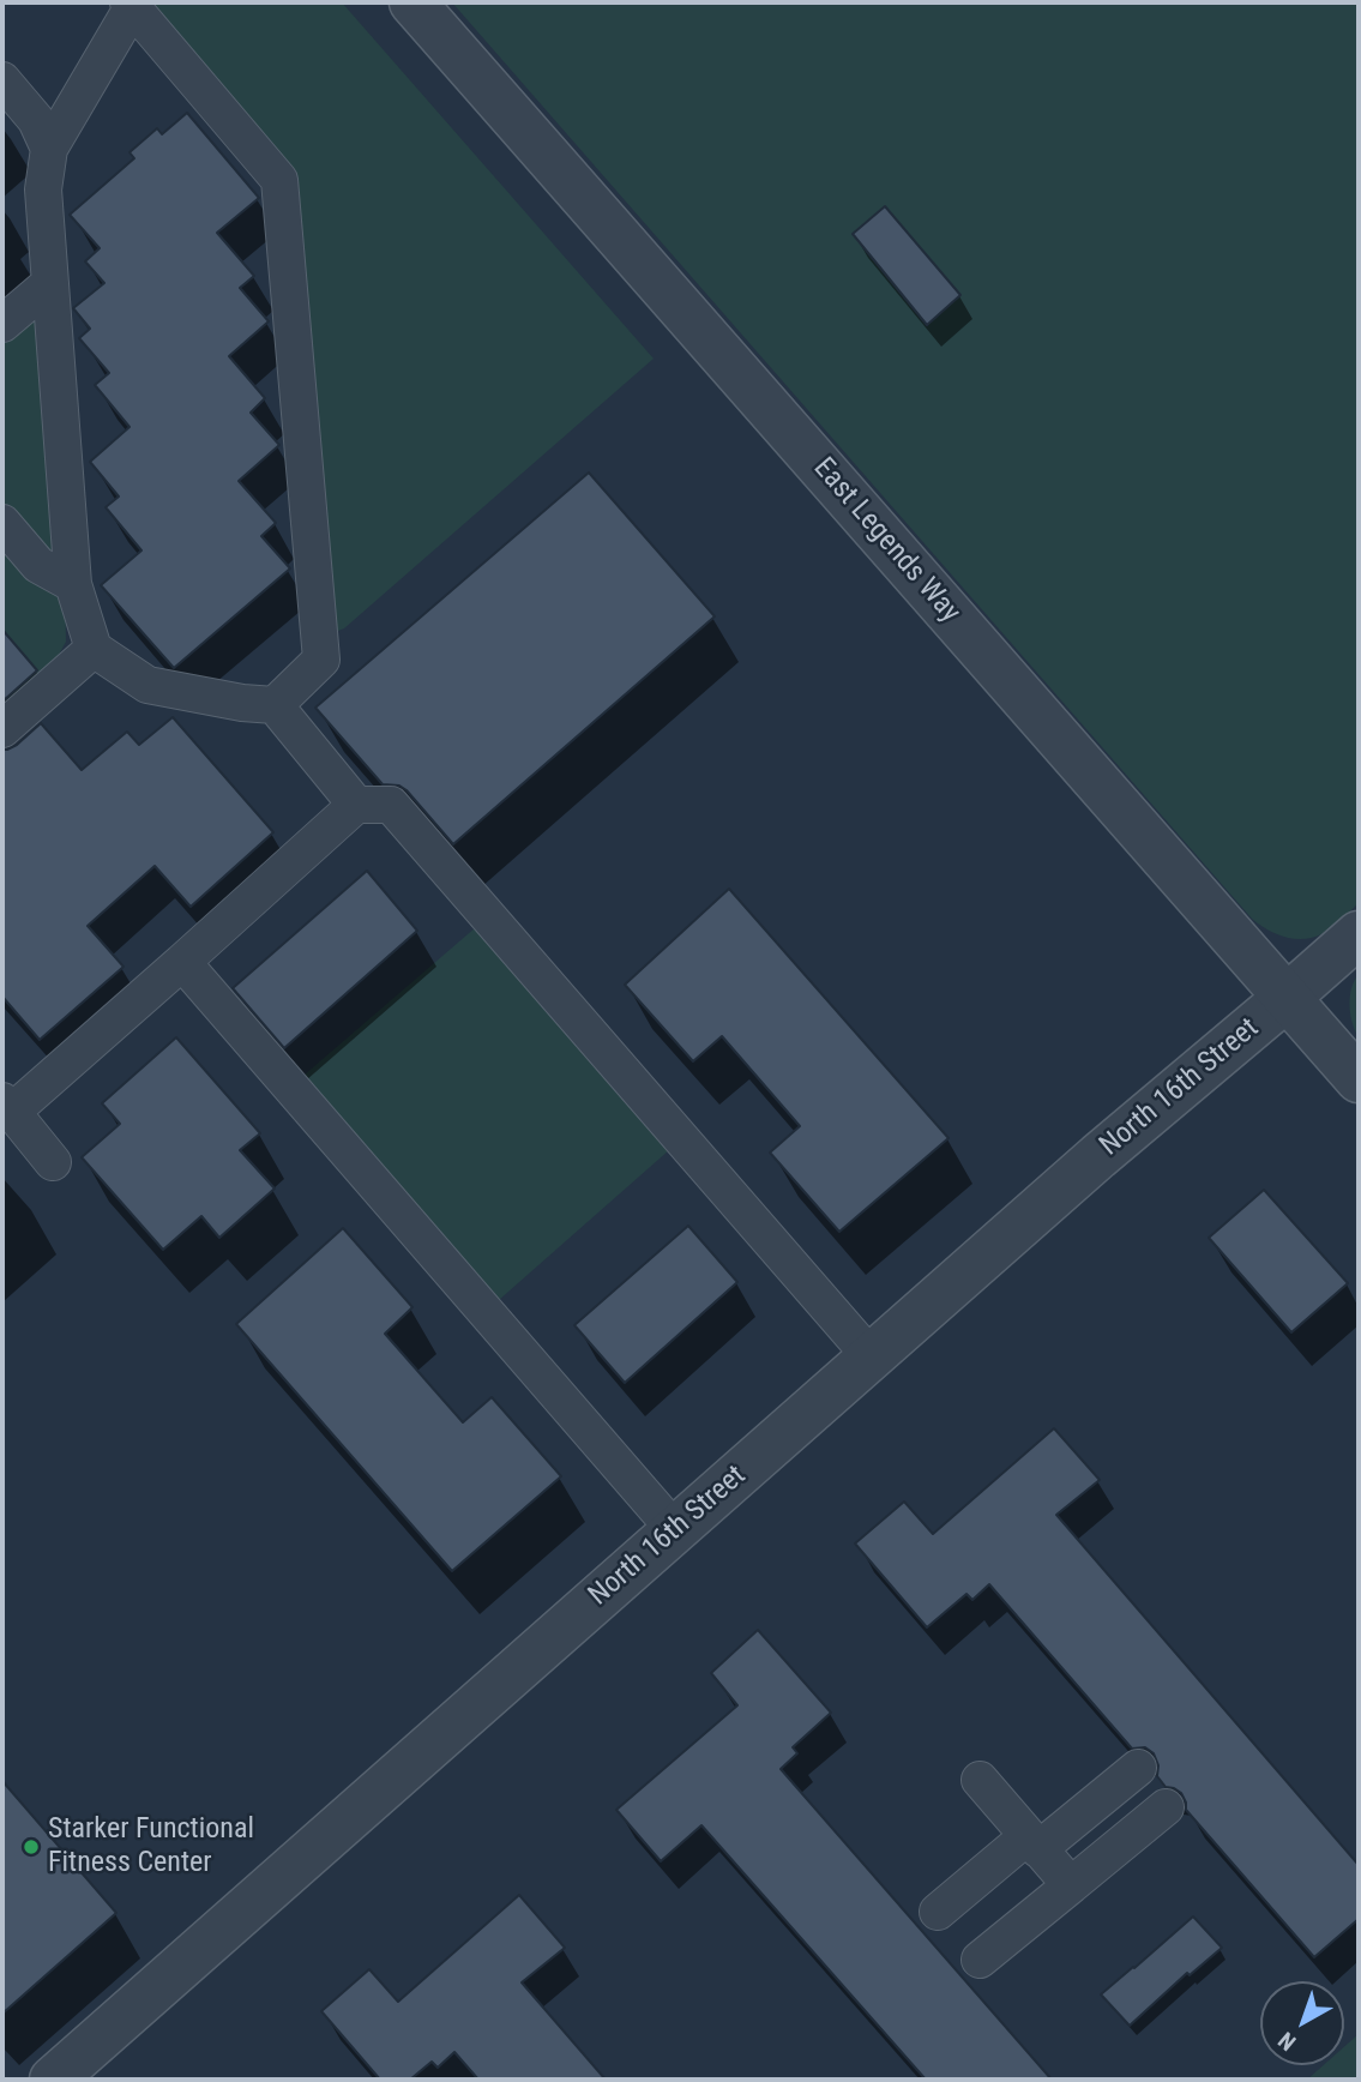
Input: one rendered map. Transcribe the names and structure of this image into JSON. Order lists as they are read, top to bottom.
{
  "streets": {
    "street": ["East Legends Way", "North 16th Street"]
  },
  "crossings": [
    ["East Legends Way", "North 16th Street"]
  ],
  "places": ["Starker Functional Fitness Center"],
  "north": "bottom left"
}
